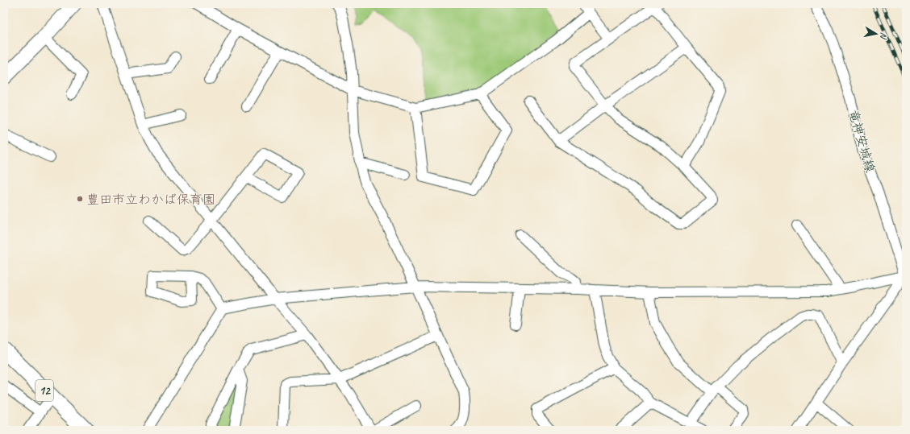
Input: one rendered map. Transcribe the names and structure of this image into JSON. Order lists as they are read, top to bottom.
{
  "streets": {
    "main road": ["12"],
    "street": ["竜神安城線"]
  },
  "places": ["豊田市立わかば保育園"],
  "north": "right"
}
